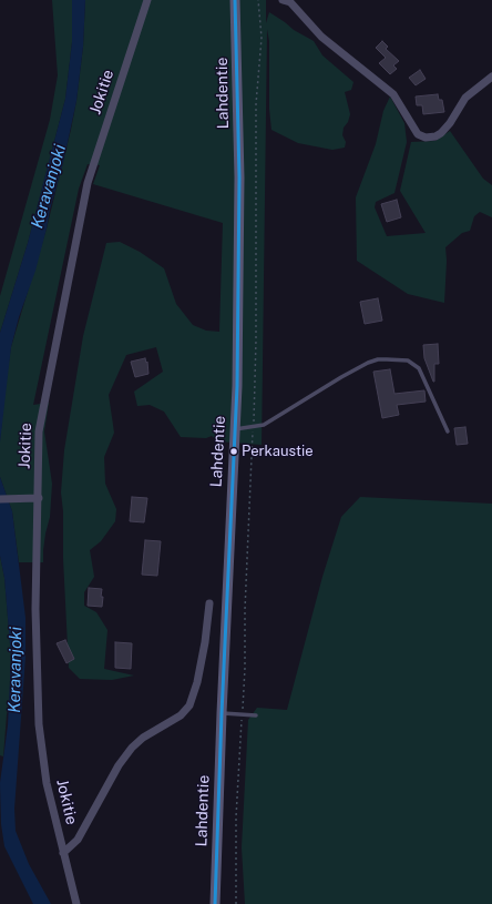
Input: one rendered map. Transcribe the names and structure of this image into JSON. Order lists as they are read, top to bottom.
{
  "streets": {
    "main road": ["Lahdentie"],
    "street": ["Jokitie"]
  },
  "water": ["Keravanjoki"],
  "places": ["Perkaustie"]
}
